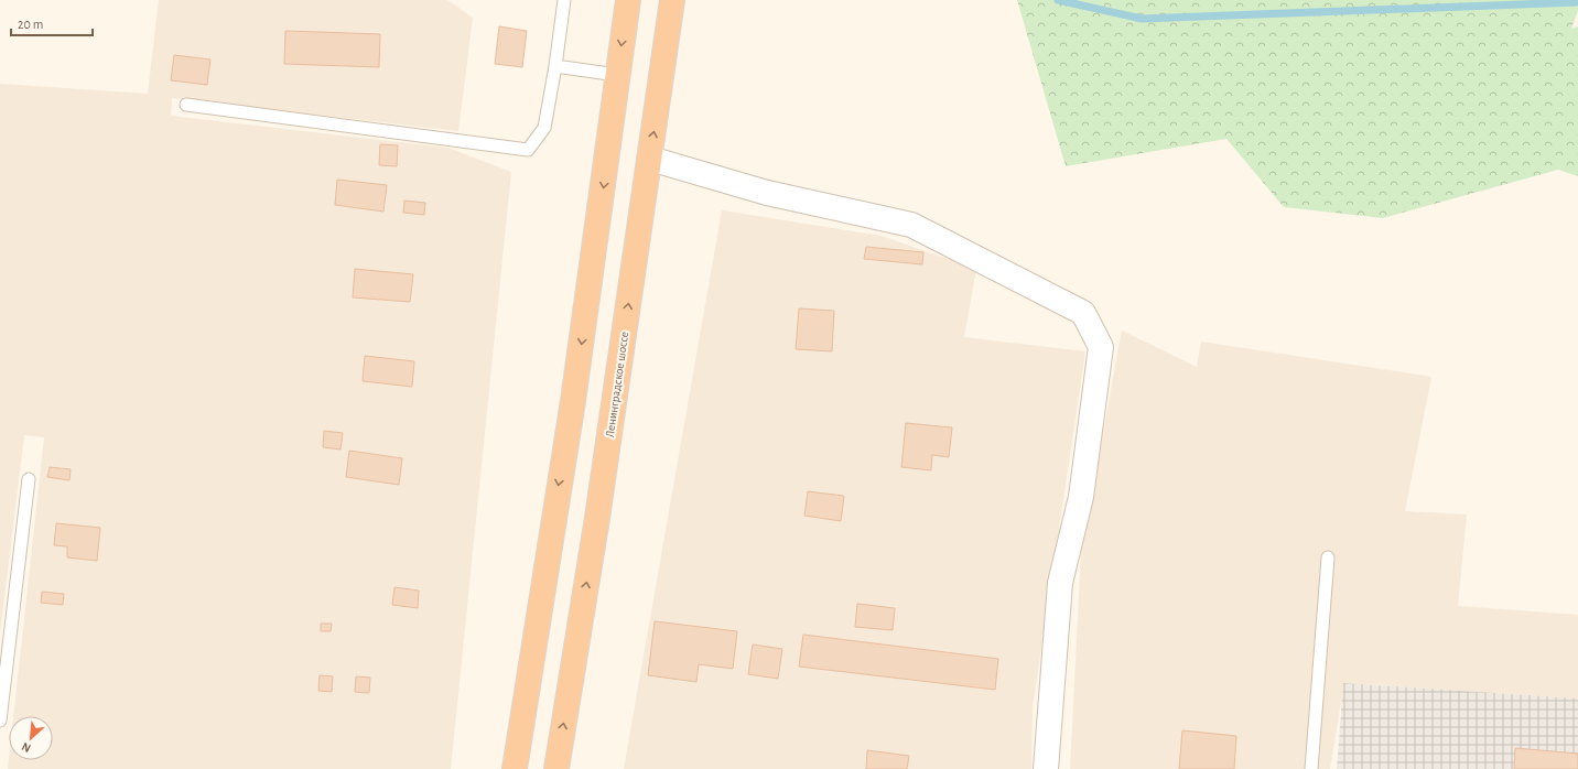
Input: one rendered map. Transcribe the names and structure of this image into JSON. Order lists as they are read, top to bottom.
{
  "streets": {
    "highway": ["Ленинградское шоссе"]
  },
  "scale_bar": "20 m",
  "north": "bottom left"
}
